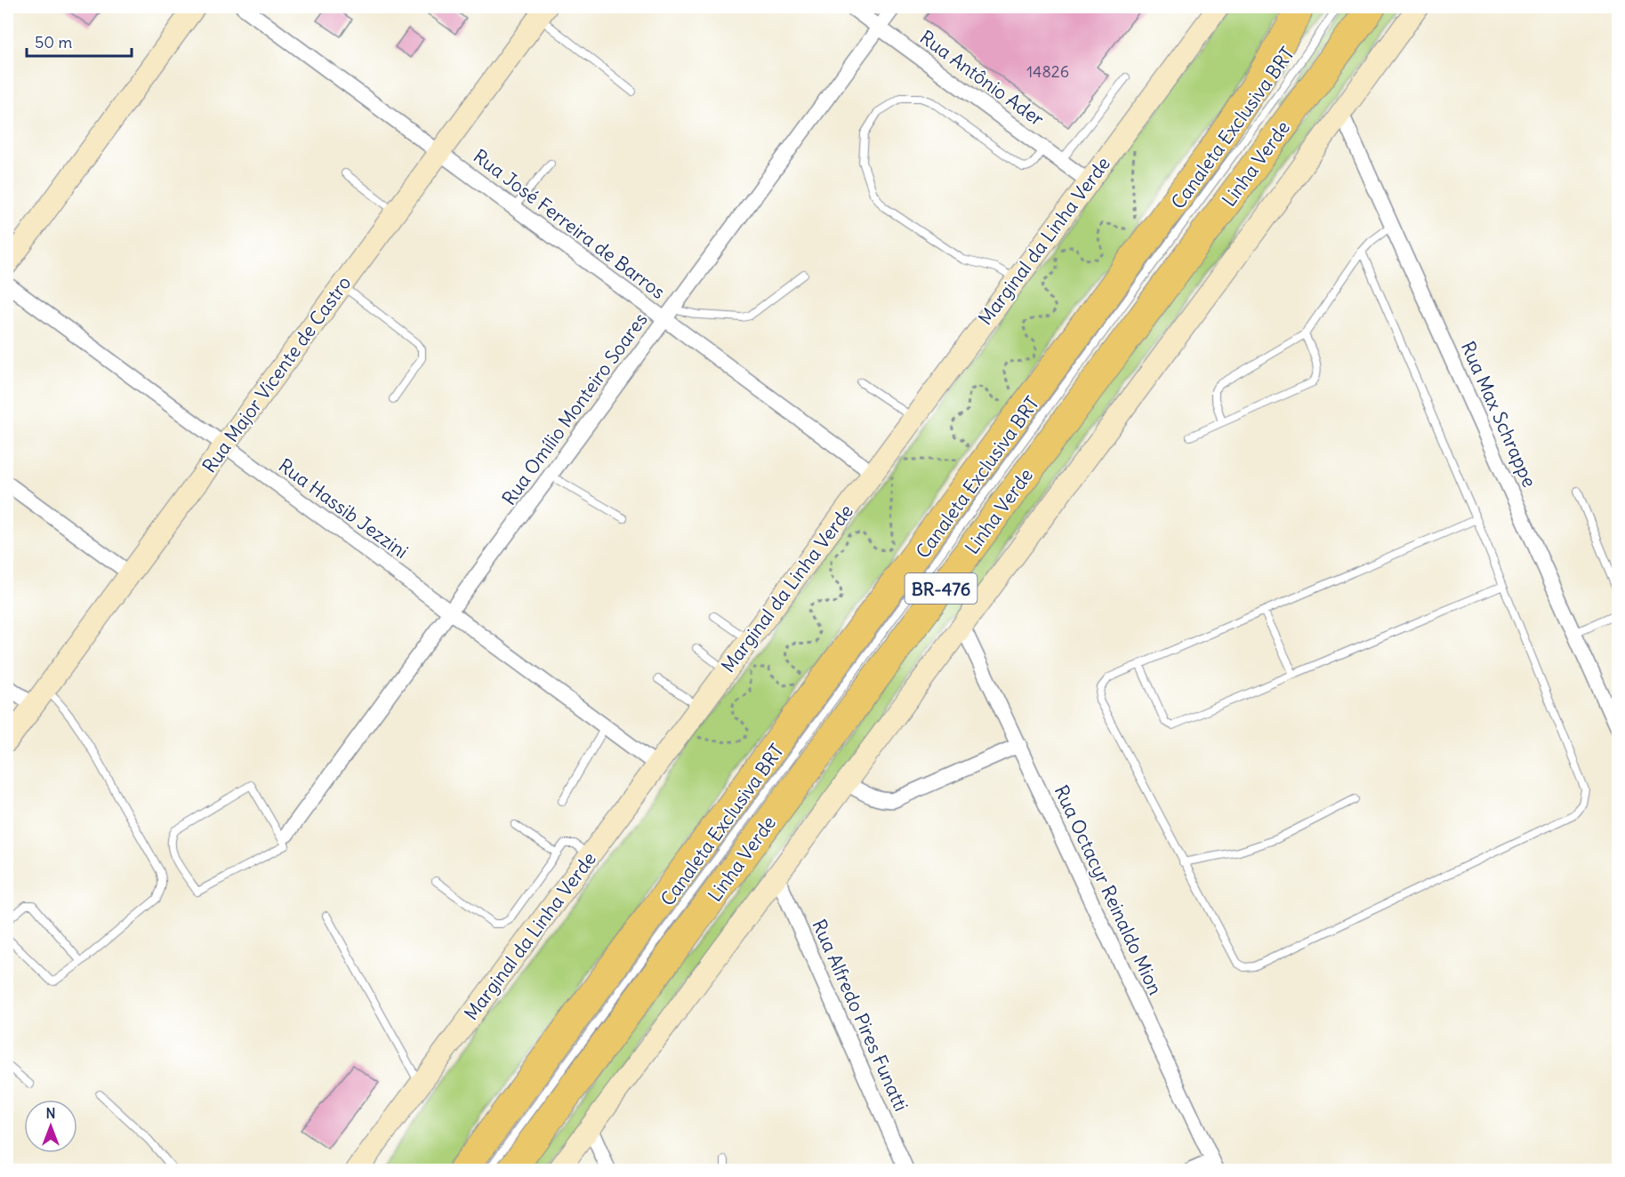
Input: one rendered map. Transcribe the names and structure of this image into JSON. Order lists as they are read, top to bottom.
{
  "streets": {
    "highway": ["Linha Verde", "BR-476"],
    "main road": ["Marginal da Linha Verde", "Rua Major Vicente de Castro"],
    "street": [
      "Rua Antônio Ader",
      "Rua José Ferreira de Barros",
      "Rua Omílio Monteiro Soares",
      "Rua Max Schrappe",
      "Rua Hassib Jezzini",
      "Rua Octacyr Reinaldo Mion",
      "Rua Alfredo Pires Funatti"
    ],
    "lane": ["Canaleta Exclusiva BRT"]
  },
  "crossings": [
    ["Rua Antônio Ader", "Marginal da Linha Verde"],
    ["Rua Antônio Ader", "Rua Omílio Monteiro Soares"],
    ["Rua José Ferreira de Barros", "Marginal da Linha Verde"],
    ["Rua José Ferreira de Barros", "Rua Major Vicente de Castro"],
    ["Rua José Ferreira de Barros", "Rua Omílio Monteiro Soares"],
    ["Marginal da Linha Verde", "Rua Hassib Jezzini"],
    ["Rua Major Vicente de Castro", "Rua Hassib Jezzini"],
    ["Rua Omílio Monteiro Soares", "Rua Hassib Jezzini"]
  ],
  "house_numbers": ["14826"],
  "scale_bar": "50 m",
  "north": "top"
}
